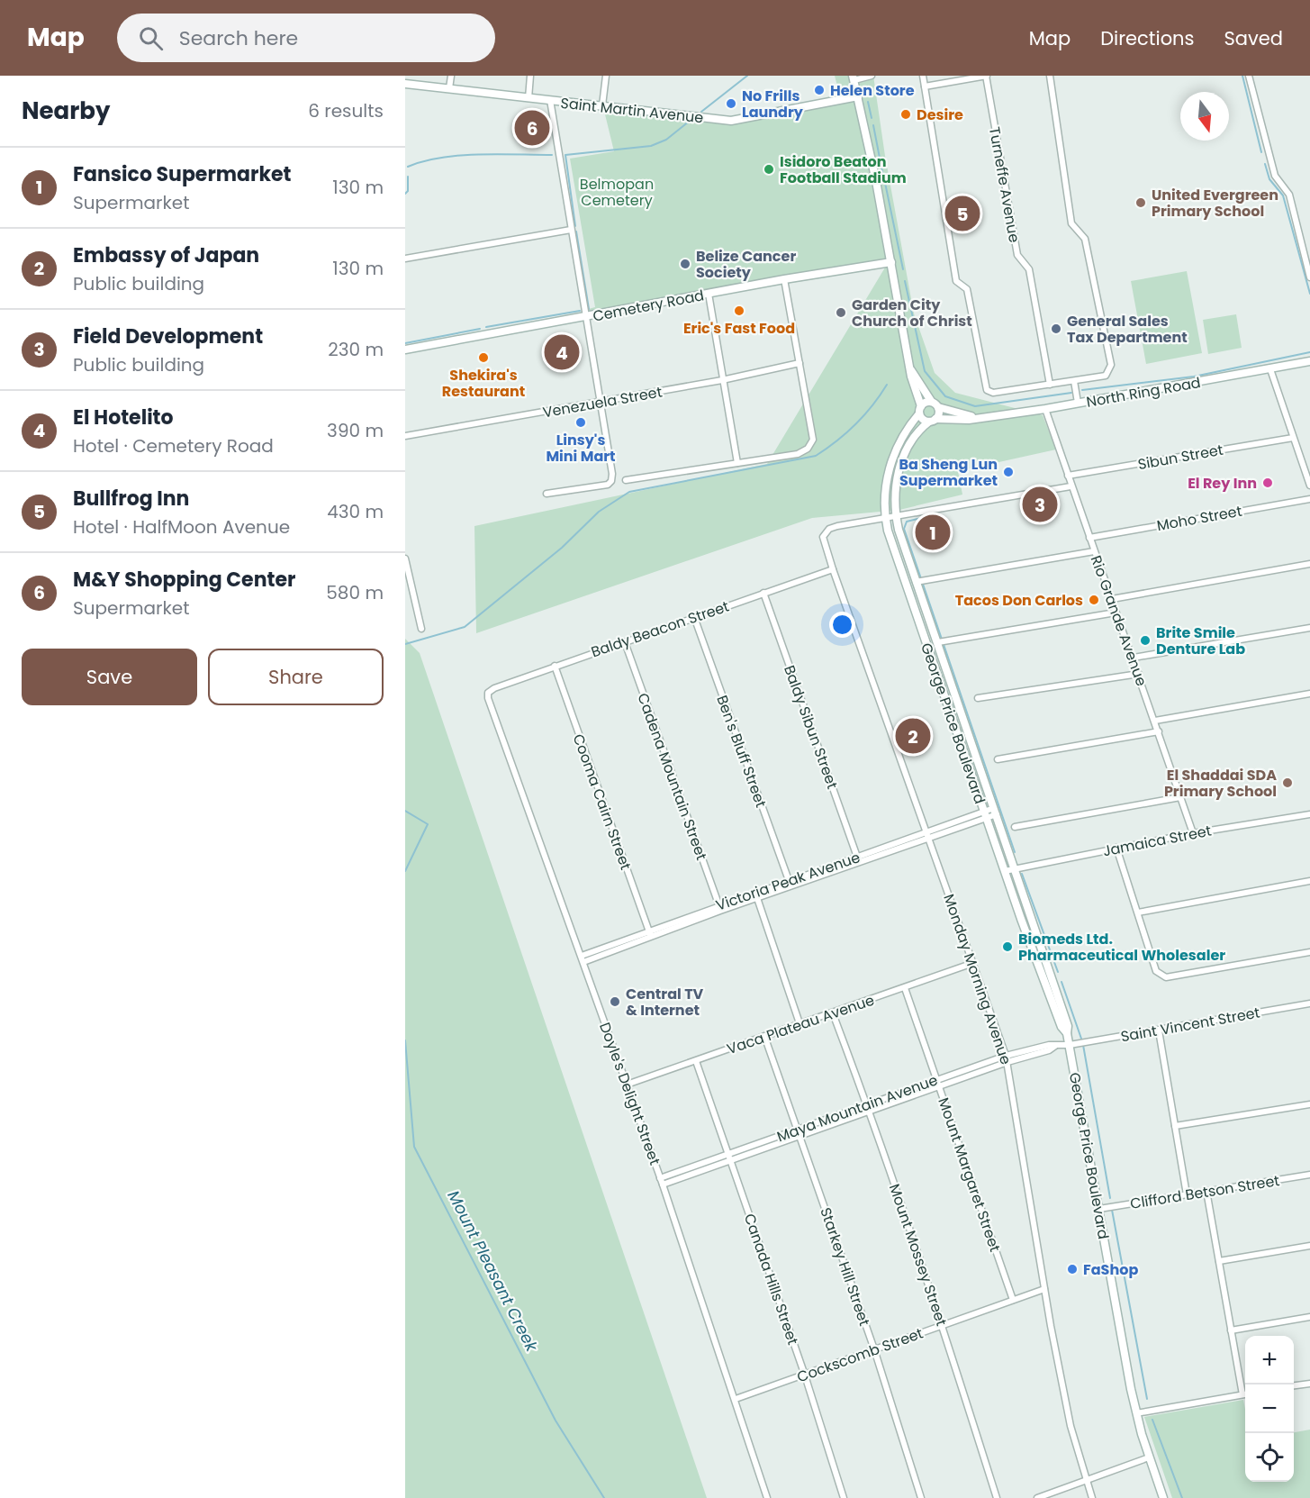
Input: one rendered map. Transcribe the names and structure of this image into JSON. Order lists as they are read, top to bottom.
{
  "streets": {
    "main road": [
      "Saint Martin Avenue",
      "Cemetery Road",
      "North Ring Road",
      "George Price Boulevard"
    ],
    "street": [
      "Turneffe Avenue",
      "Venezuela Street",
      "Sibun Street",
      "Moho Street",
      "Rio Grande Avenue",
      "Baldy Beacon Street",
      "Baldy Sibun Street",
      "Ben's Bluff Street",
      "Cadena Mountain Street",
      "Cooma Cairn Street",
      "Jamaica Street",
      "Victoria Peak Avenue",
      "Monday Morning Avenue",
      "Vaca Plateau Avenue",
      "Saint Vincent Street",
      "Doyle's Delight Street",
      "Maya Mountain Avenue",
      "Mount Margaret Street",
      "Clifford Betson Street",
      "Mount Mossey Street",
      "Starkey Hill Street",
      "Canada Hills Street",
      "Cockscomb Street"
    ]
  },
  "crossings": [
    ["North Ring Road", "Rio Grande Avenue"],
    ["North Ring Road", "George Price Boulevard"],
    ["Sibun Street", "Rio Grande Avenue"],
    ["Moho Street", "Rio Grande Avenue"],
    ["Rio Grande Avenue", "Jamaica Street"],
    ["Baldy Beacon Street", "Baldy Sibun Street"],
    ["Baldy Beacon Street", "Ben's Bluff Street"],
    ["Baldy Beacon Street", "Cadena Mountain Street"],
    ["Baldy Beacon Street", "Cooma Cairn Street"],
    ["Baldy Beacon Street", "Monday Morning Avenue"],
    ["Baldy Beacon Street", "Doyle's Delight Street"],
    ["George Price Boulevard", "Jamaica Street"],
    ["George Price Boulevard", "Victoria Peak Avenue"],
    ["George Price Boulevard", "Monday Morning Avenue"],
    ["George Price Boulevard", "Saint Vincent Street"],
    ["George Price Boulevard", "Maya Mountain Avenue"],
    ["George Price Boulevard", "Clifford Betson Street"],
    ["Baldy Sibun Street", "Victoria Peak Avenue"],
    ["Ben's Bluff Street", "Victoria Peak Avenue"],
    ["Cadena Mountain Street", "Victoria Peak Avenue"],
    ["Cooma Cairn Street", "Victoria Peak Avenue"],
    ["Victoria Peak Avenue", "Monday Morning Avenue"],
    ["Victoria Peak Avenue", "Doyle's Delight Street"],
    ["Monday Morning Avenue", "Vaca Plateau Avenue"],
    ["Monday Morning Avenue", "Maya Mountain Avenue"],
    ["Monday Morning Avenue", "Cockscomb Street"],
    ["Vaca Plateau Avenue", "Doyle's Delight Street"],
    ["Vaca Plateau Avenue", "Mount Margaret Street"],
    ["Vaca Plateau Avenue", "Mount Mossey Street"],
    ["Vaca Plateau Avenue", "Starkey Hill Street"],
    ["Vaca Plateau Avenue", "Canada Hills Street"],
    ["Saint Vincent Street", "Maya Mountain Avenue"],
    ["Doyle's Delight Street", "Maya Mountain Avenue"],
    ["Doyle's Delight Street", "Cockscomb Street"],
    ["Maya Mountain Avenue", "Mount Margaret Street"],
    ["Maya Mountain Avenue", "Mount Mossey Street"],
    ["Maya Mountain Avenue", "Starkey Hill Street"],
    ["Maya Mountain Avenue", "Canada Hills Street"],
    ["Mount Margaret Street", "Cockscomb Street"],
    ["Mount Mossey Street", "Cockscomb Street"],
    ["Starkey Hill Street", "Cockscomb Street"],
    ["Canada Hills Street", "Cockscomb Street"]
  ],
  "water": ["Mount Pleasant Creek"],
  "parks": ["Belmopan Cemetery"],
  "places": [
    "Helen Store",
    "No Frills Laundry",
    "Desire",
    "Isidoro Beaton Football Stadium",
    "United Evergreen Primary School",
    "Belize Cancer Society",
    "Eric's Fast Food",
    "Garden City Church of Christ",
    "General Sales Tax Department",
    "Shekira's Restaurant",
    "Linsy's Mini Mart",
    "Ba Sheng Lun Supermarket",
    "El Rey Inn",
    "Tacos Don Carlos",
    "Brite Smile Denture Lab",
    "El Shaddai SDA Primary School",
    "Biomeds Ltd. Pharmaceutical Wholesaler",
    "Central TV & Internet",
    "FaShop"
  ],
  "north": "bottom",
  "page": {
    "header": "Map",
    "search": "Search here",
    "nav": ["Map", "Directions", "Saved"],
    "heading": ["Nearby", "6 results"],
    "pins": [
      "6",
      "5",
      "4",
      "3",
      "1",
      "2"
    ],
    "list": [
      {
        "mark": "1",
        "name": "Fansico Supermarket",
        "note": "Supermarket",
        "value": "130 m"
      },
      {
        "mark": "2",
        "name": "Embassy of Japan",
        "note": "Public building",
        "value": "130 m"
      },
      {
        "mark": "3",
        "name": "Field Development",
        "note": "Public building",
        "value": "230 m"
      },
      {
        "mark": "4",
        "name": "El Hotelito",
        "note": "Hotel · Cemetery Road",
        "value": "390 m"
      },
      {
        "mark": "5",
        "name": "Bullfrog Inn",
        "note": "Hotel · HalfMoon Avenue",
        "value": "430 m"
      },
      {
        "mark": "6",
        "name": "M&Y Shopping Center",
        "note": "Supermarket",
        "value": "580 m"
      }
    ],
    "buttons": ["Save", "Share"],
    "map_buttons": ["+", "−"]
  }
}
